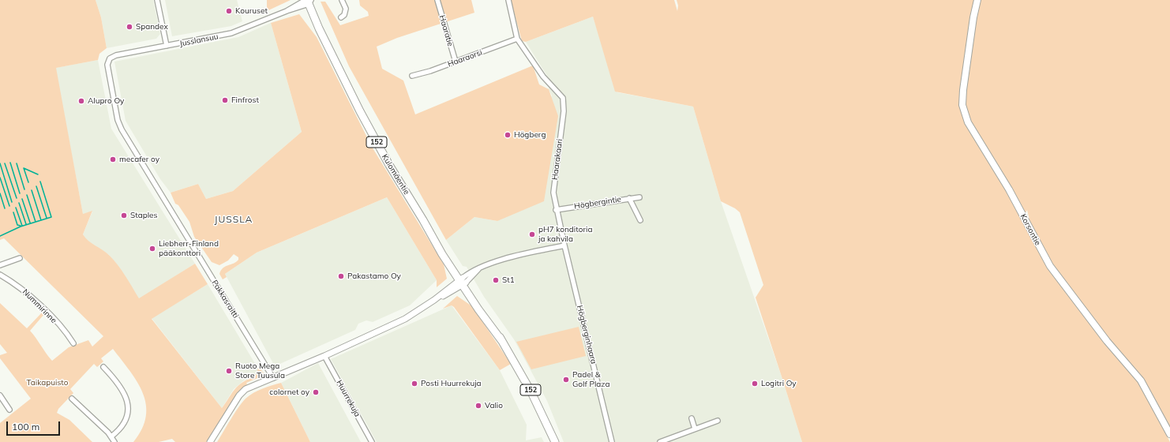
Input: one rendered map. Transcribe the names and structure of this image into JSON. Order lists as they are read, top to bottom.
{
  "streets": {
    "main road": ["152", "Kulomäentie", "Korsontie"],
    "street": [
      "Haaratie",
      "Jusslansuu",
      "Haaraorsi",
      "Haarakaari",
      "Högbergintie",
      "Pakkasraitti",
      "Nummirinne",
      "Högberginhaara",
      "Huurrekuja"
    ]
  },
  "crossings": [
    ["Haaratie", "Haaraorsi"],
    ["Jusslansuu", "Kulomäentie"],
    ["Jusslansuu", "Pakkasraitti"],
    ["Haaraorsi", "Haarakaari"],
    ["Haarakaari", "Högbergintie"],
    ["Haarakaari", "Högberginhaara"]
  ],
  "districts": ["JUSSLA"],
  "parks": ["Taikapuisto"],
  "places": [
    "Kouruset",
    "Spandex",
    "Finfrost",
    "Alupro Oy",
    "Högberg",
    "mecafer oy",
    "Staples",
    "pH7 konditoria ja kahvila",
    "Liebherr-Finland pääkonttori",
    "Pakastamo Oy",
    "St1",
    "Ruoto Mega Store Tuusula",
    "Padel & Golf Plaza",
    "Posti Huurrekuja",
    "Logitri Oy",
    "colornet oy",
    "Valio"
  ],
  "scale_bar": "100 m"
}
